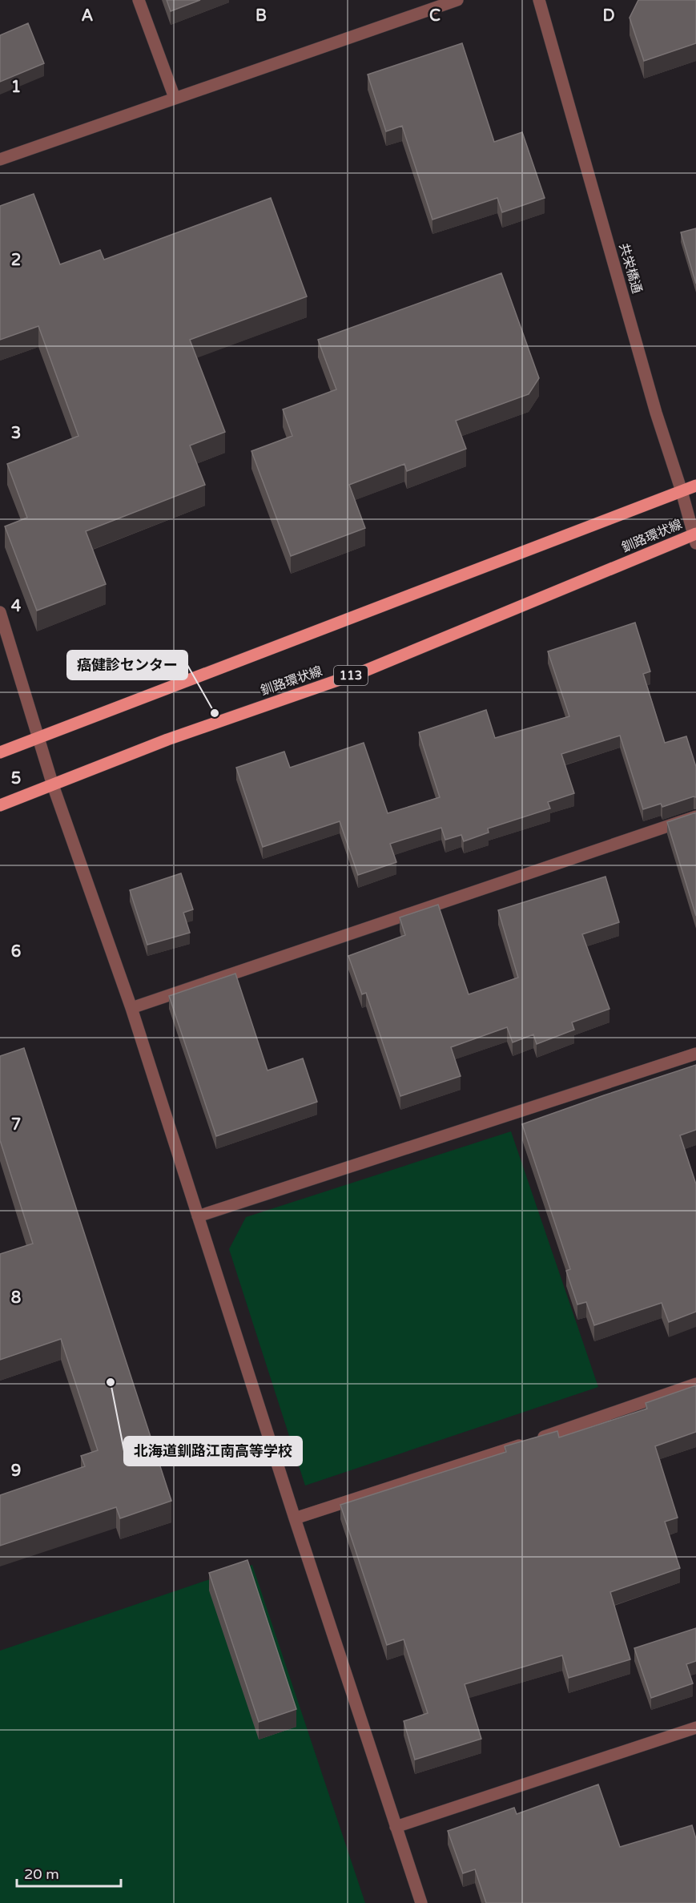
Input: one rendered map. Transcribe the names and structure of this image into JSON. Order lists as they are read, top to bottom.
{
  "streets": {
    "main road": ["釧路環状線", "113"],
    "street": ["共栄橋通"]
  },
  "crossings": [
    ["共栄橋通", "釧路環状線"]
  ],
  "places": ["癌健診センター", "北海道釧路江南高等学校"],
  "scale_bar": "20 m",
  "grid": {
    "columns": [
      "A",
      "B",
      "C",
      "D"
    ],
    "rows": [
      "1",
      "2",
      "3",
      "4",
      "5",
      "6",
      "7",
      "8",
      "9"
    ]
  }
}
